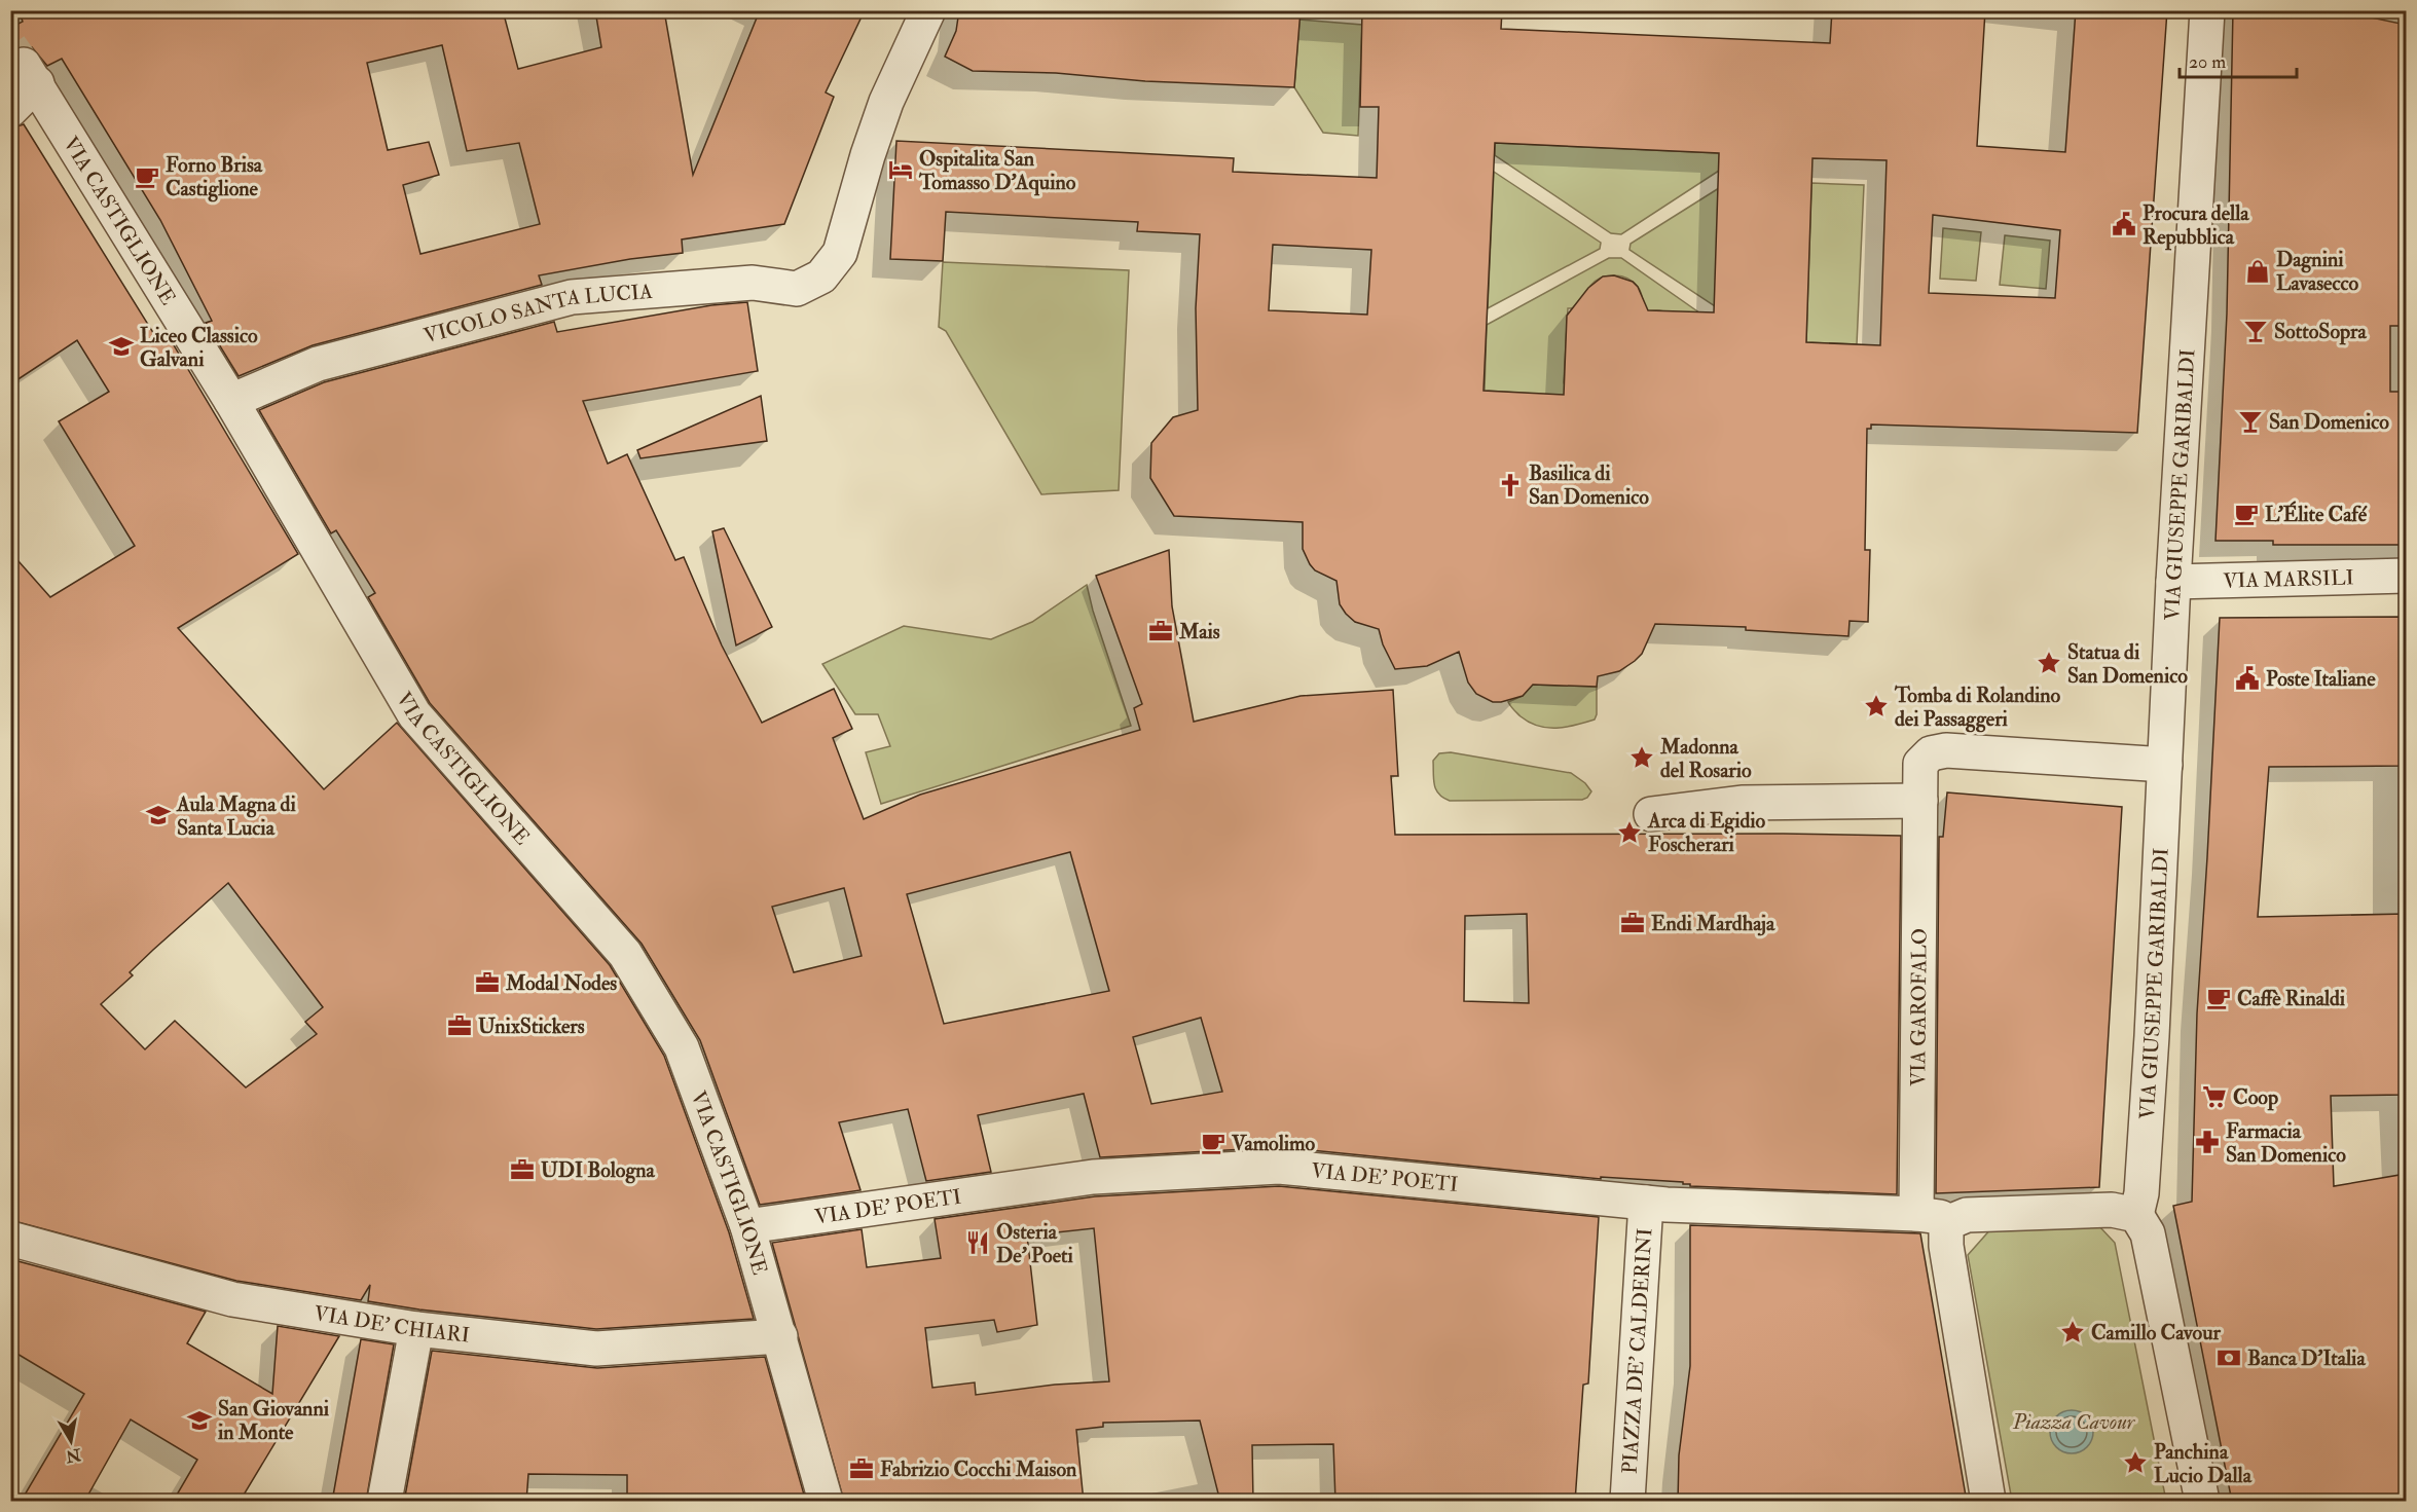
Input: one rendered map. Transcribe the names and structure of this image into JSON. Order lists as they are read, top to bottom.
{
  "streets": {
    "street": [
      "VIA CASTIGLIONE",
      "VICOLO SANTA LUCIA",
      "VIA GIUSEPPE GARIBALDI",
      "VIA MARSILI",
      "VIA GAROFALO",
      "VIA DE' POETI",
      "VIA DE' CHIARI",
      "PIAZZA DE' CALDERINI"
    ]
  },
  "crossings": [
    ["VIA CASTIGLIONE", "VICOLO SANTA LUCIA"],
    ["VIA CASTIGLIONE", "VIA DE' POETI"],
    ["VIA CASTIGLIONE", "VIA DE' CHIARI"],
    ["VIA GIUSEPPE GARIBALDI", "VIA MARSILI"],
    ["VIA GIUSEPPE GARIBALDI", "VIA GAROFALO"],
    ["VIA GAROFALO", "VIA DE' POETI"],
    ["VIA DE' POETI", "PIAZZA DE' CALDERINI"]
  ],
  "parks": ["Piazza Cavour"],
  "places": {
    "hotel": ["Ospitalita San Tomasso D'Aquino"],
    "cafe": [
      "Forno Brisa Castiglione",
      "L'Élite Café",
      "Caffè Rinaldi",
      "Vamolimo"
    ],
    "public building": ["Procura della Repubblica", "Poste Italiane"],
    "shop": ["Dagnini Lavasecco"],
    "bar": ["SottoSopra", "San Domenico"],
    "school or university": ["Liceo Classico Galvani", "Aula Magna di Santa Lucia", "San Giovanni in Monte"],
    "church": ["Basilica di San Domenico"],
    "office": [
      "Mais",
      "Endi Mardhaja",
      "Modal Nodes",
      "UnixStickers",
      "UDI Bologna",
      "Fabrizio Cocchi Maison"
    ],
    "place": [
      "Statua di San Domenico",
      "Tomba di Rolandino dei Passaggeri",
      "Madonna del Rosario",
      "Arca di Egidio Foscherari",
      "Camillo Cavour",
      "Panchina Lucio Dalla"
    ],
    "supermarket": ["Coop"],
    "pharmacy": ["Farmacia San Domenico"],
    "restaurant": ["Osteria De’ Poeti"],
    "bank": ["Banca D'Italia"]
  },
  "scale_bar": "20 m",
  "north": "bottom"
}
